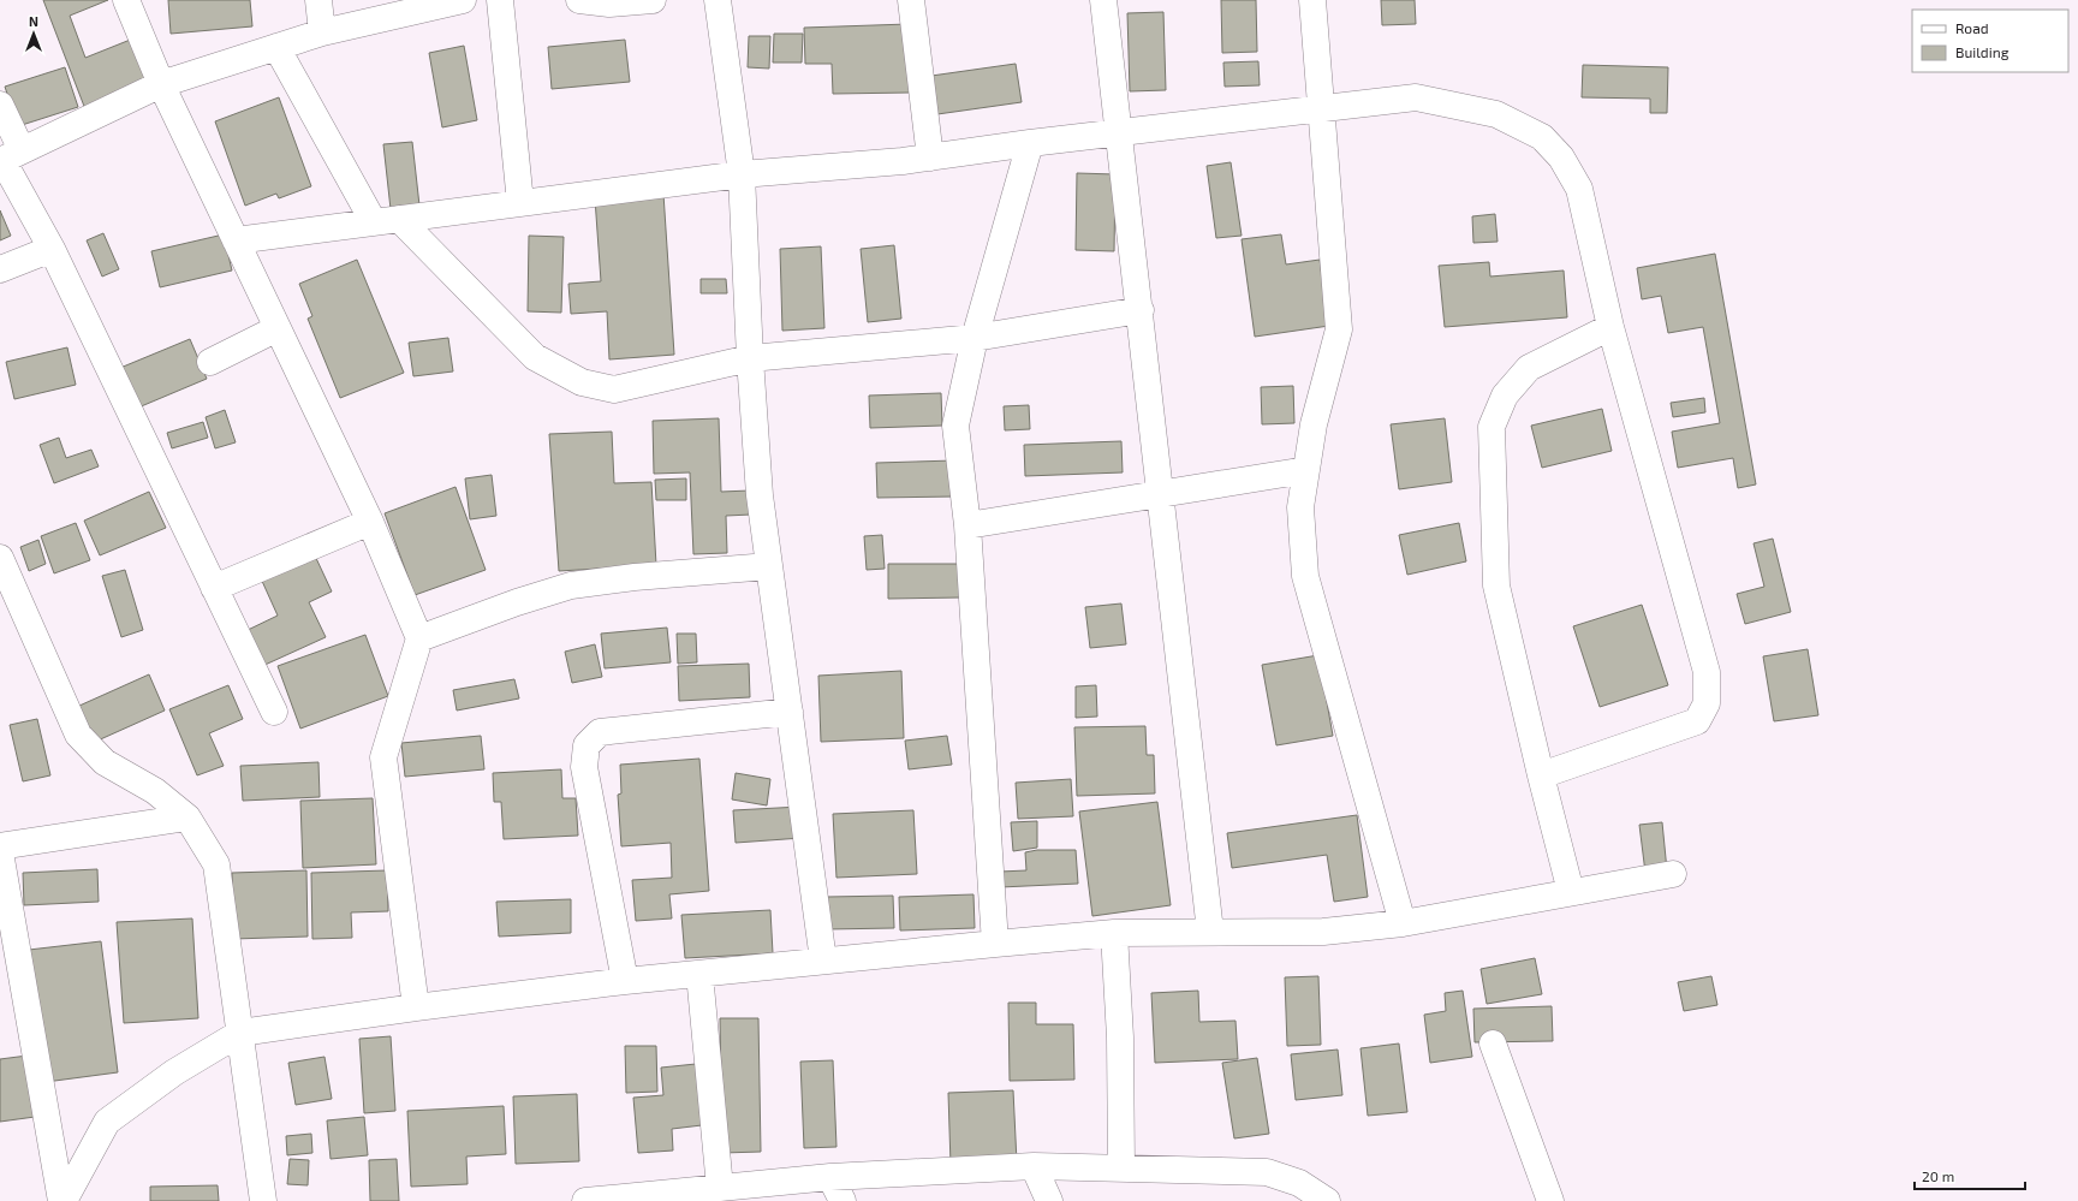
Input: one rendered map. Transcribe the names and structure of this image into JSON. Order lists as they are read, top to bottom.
{
  "legend": ["Road", "Building"],
  "scale_bar": "20 m",
  "north": "top"
}
